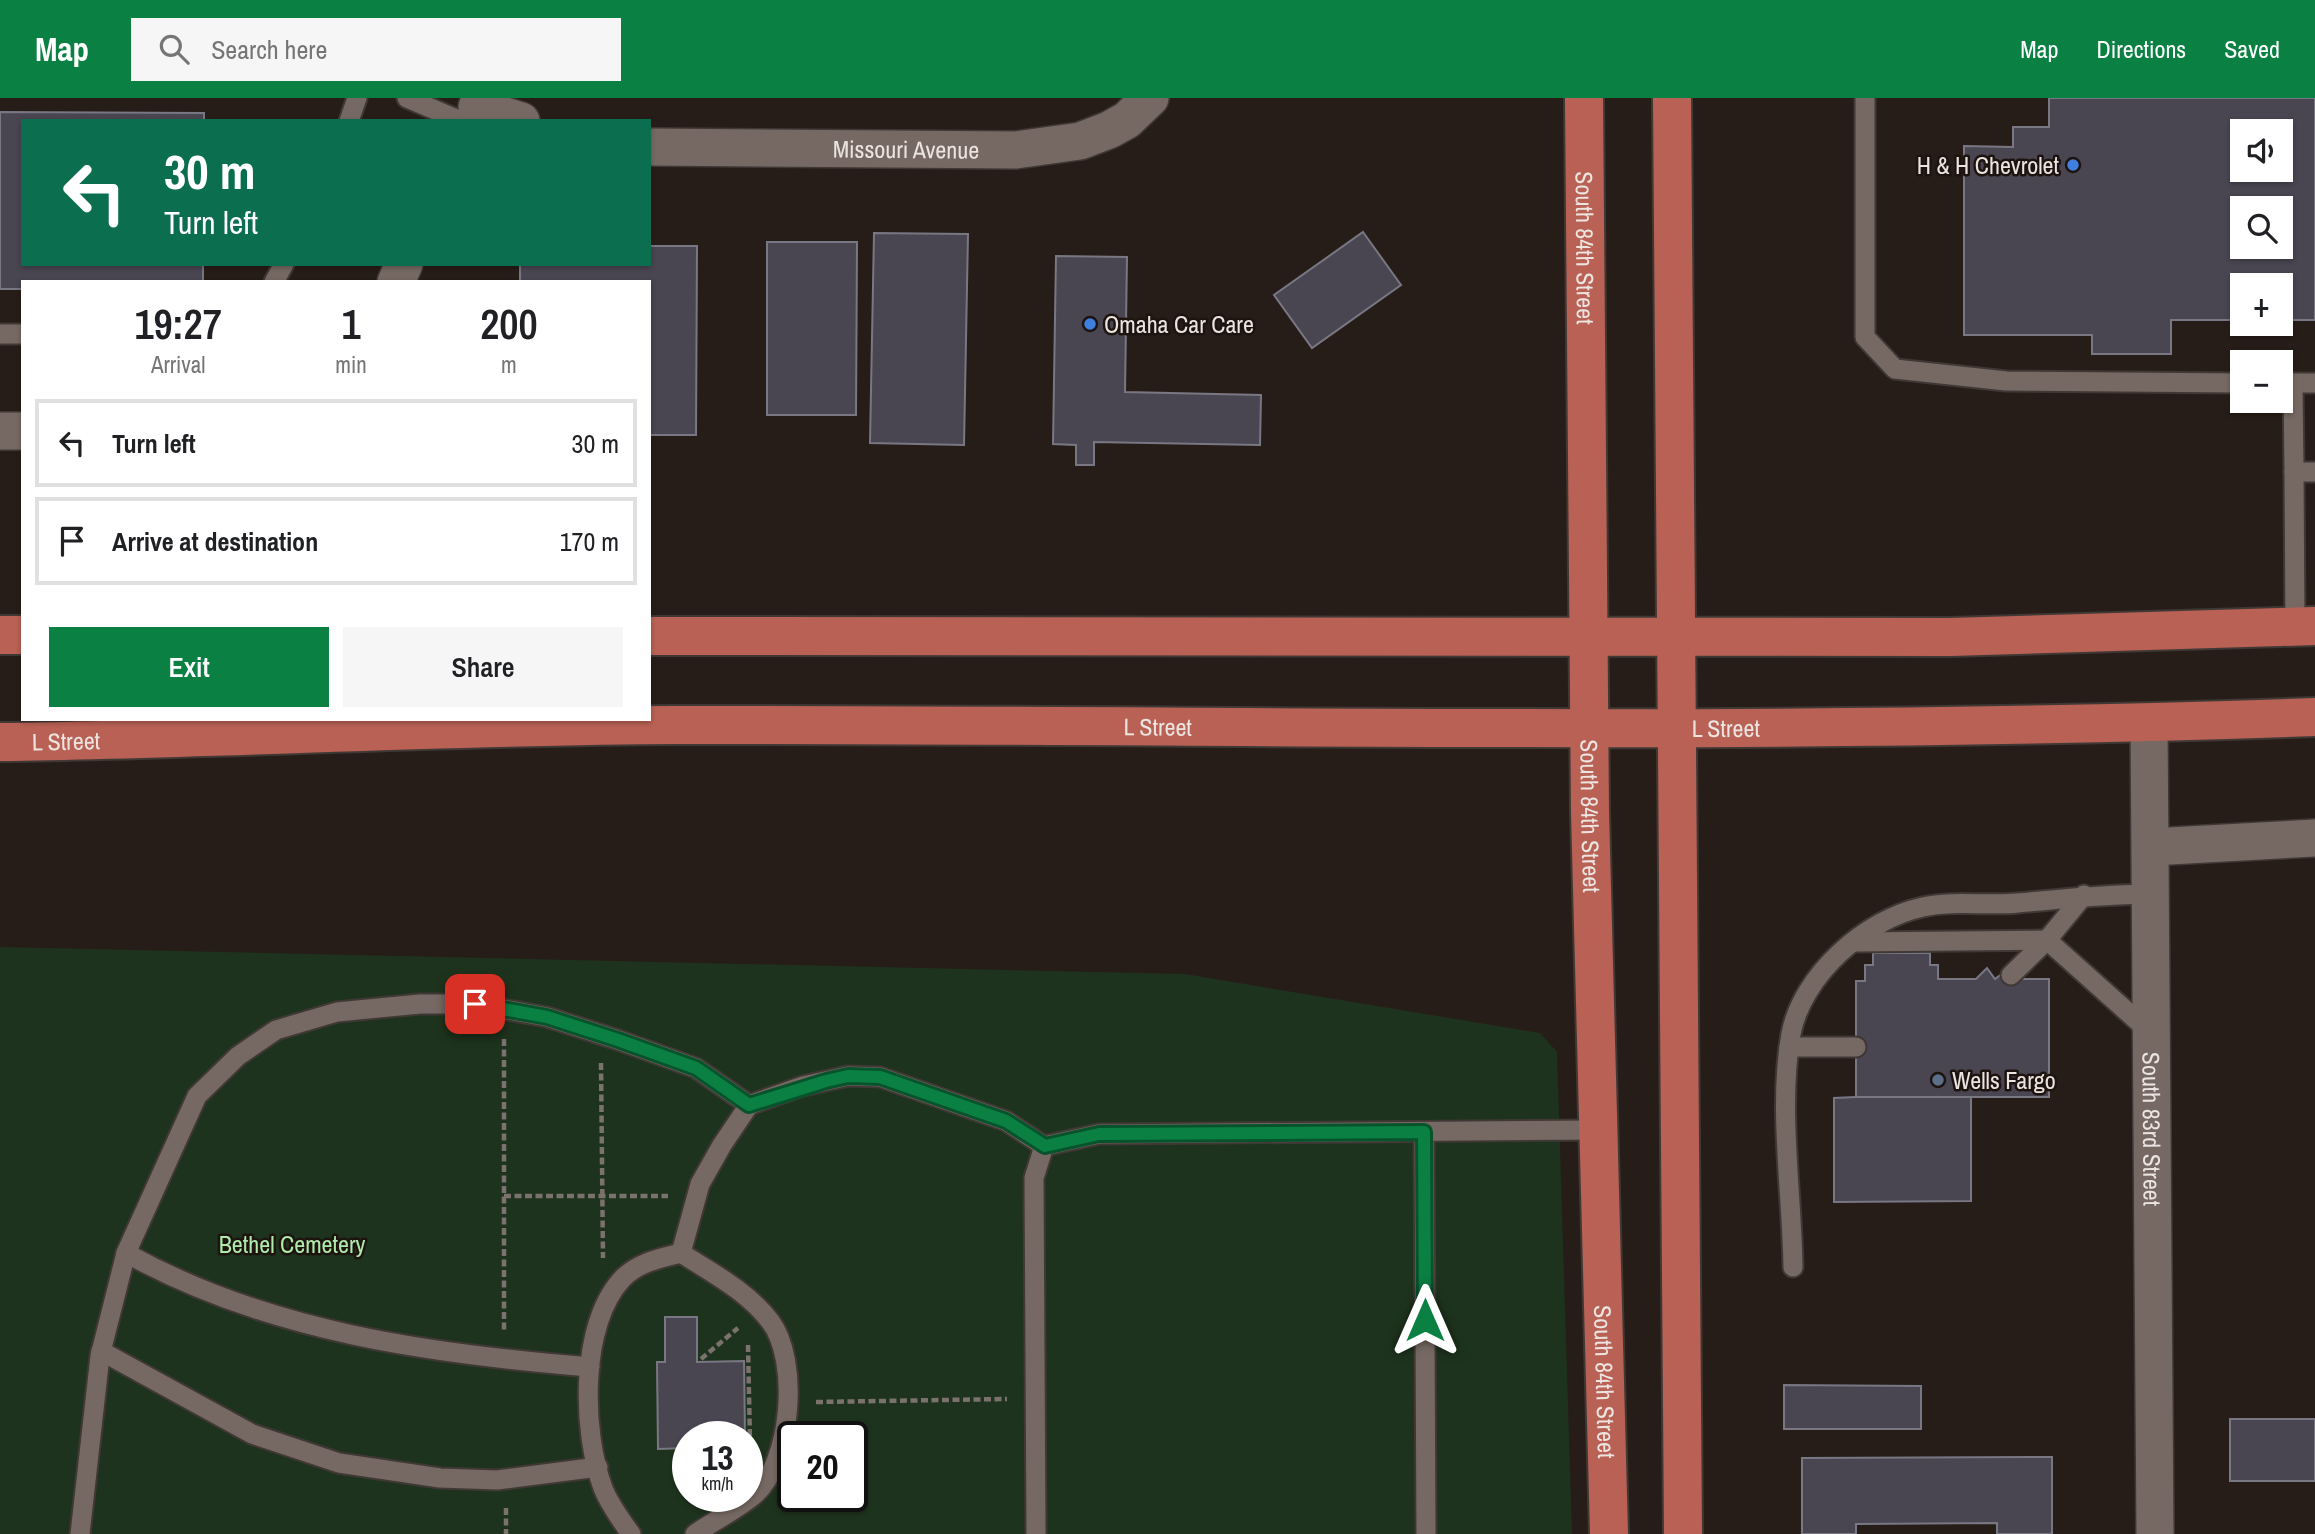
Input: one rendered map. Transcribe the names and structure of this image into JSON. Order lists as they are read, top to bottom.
{
  "streets": {
    "main road": ["South 84th Street", "L Street"],
    "street": ["Missouri Avenue", "South 83rd Street"]
  },
  "crossings": [
    ["South 84th Street", "L Street"],
    ["L Street", "South 83rd Street"]
  ],
  "parks": ["Bethel Cemetery"],
  "places": ["H & H Chevrolet", "Omaha Car Care", "Wells Fargo"],
  "page": {
    "header": "Map",
    "search": "Search here",
    "nav": ["Map", "Directions", "Saved"],
    "map_buttons": ["+", "−"],
    "turn": ["30 m", "Turn left"],
    "eta": [
      "19:27",
      "Arrival",
      "1",
      "min",
      "200",
      "m"
    ],
    "list": [
      {
        "name": "Turn left",
        "value": "30 m"
      },
      {
        "name": "Arrive at destination",
        "value": "170 m"
      }
    ],
    "buttons": ["Exit", "Share"],
    "speed": "13 km/h",
    "limit": "20"
  }
}
